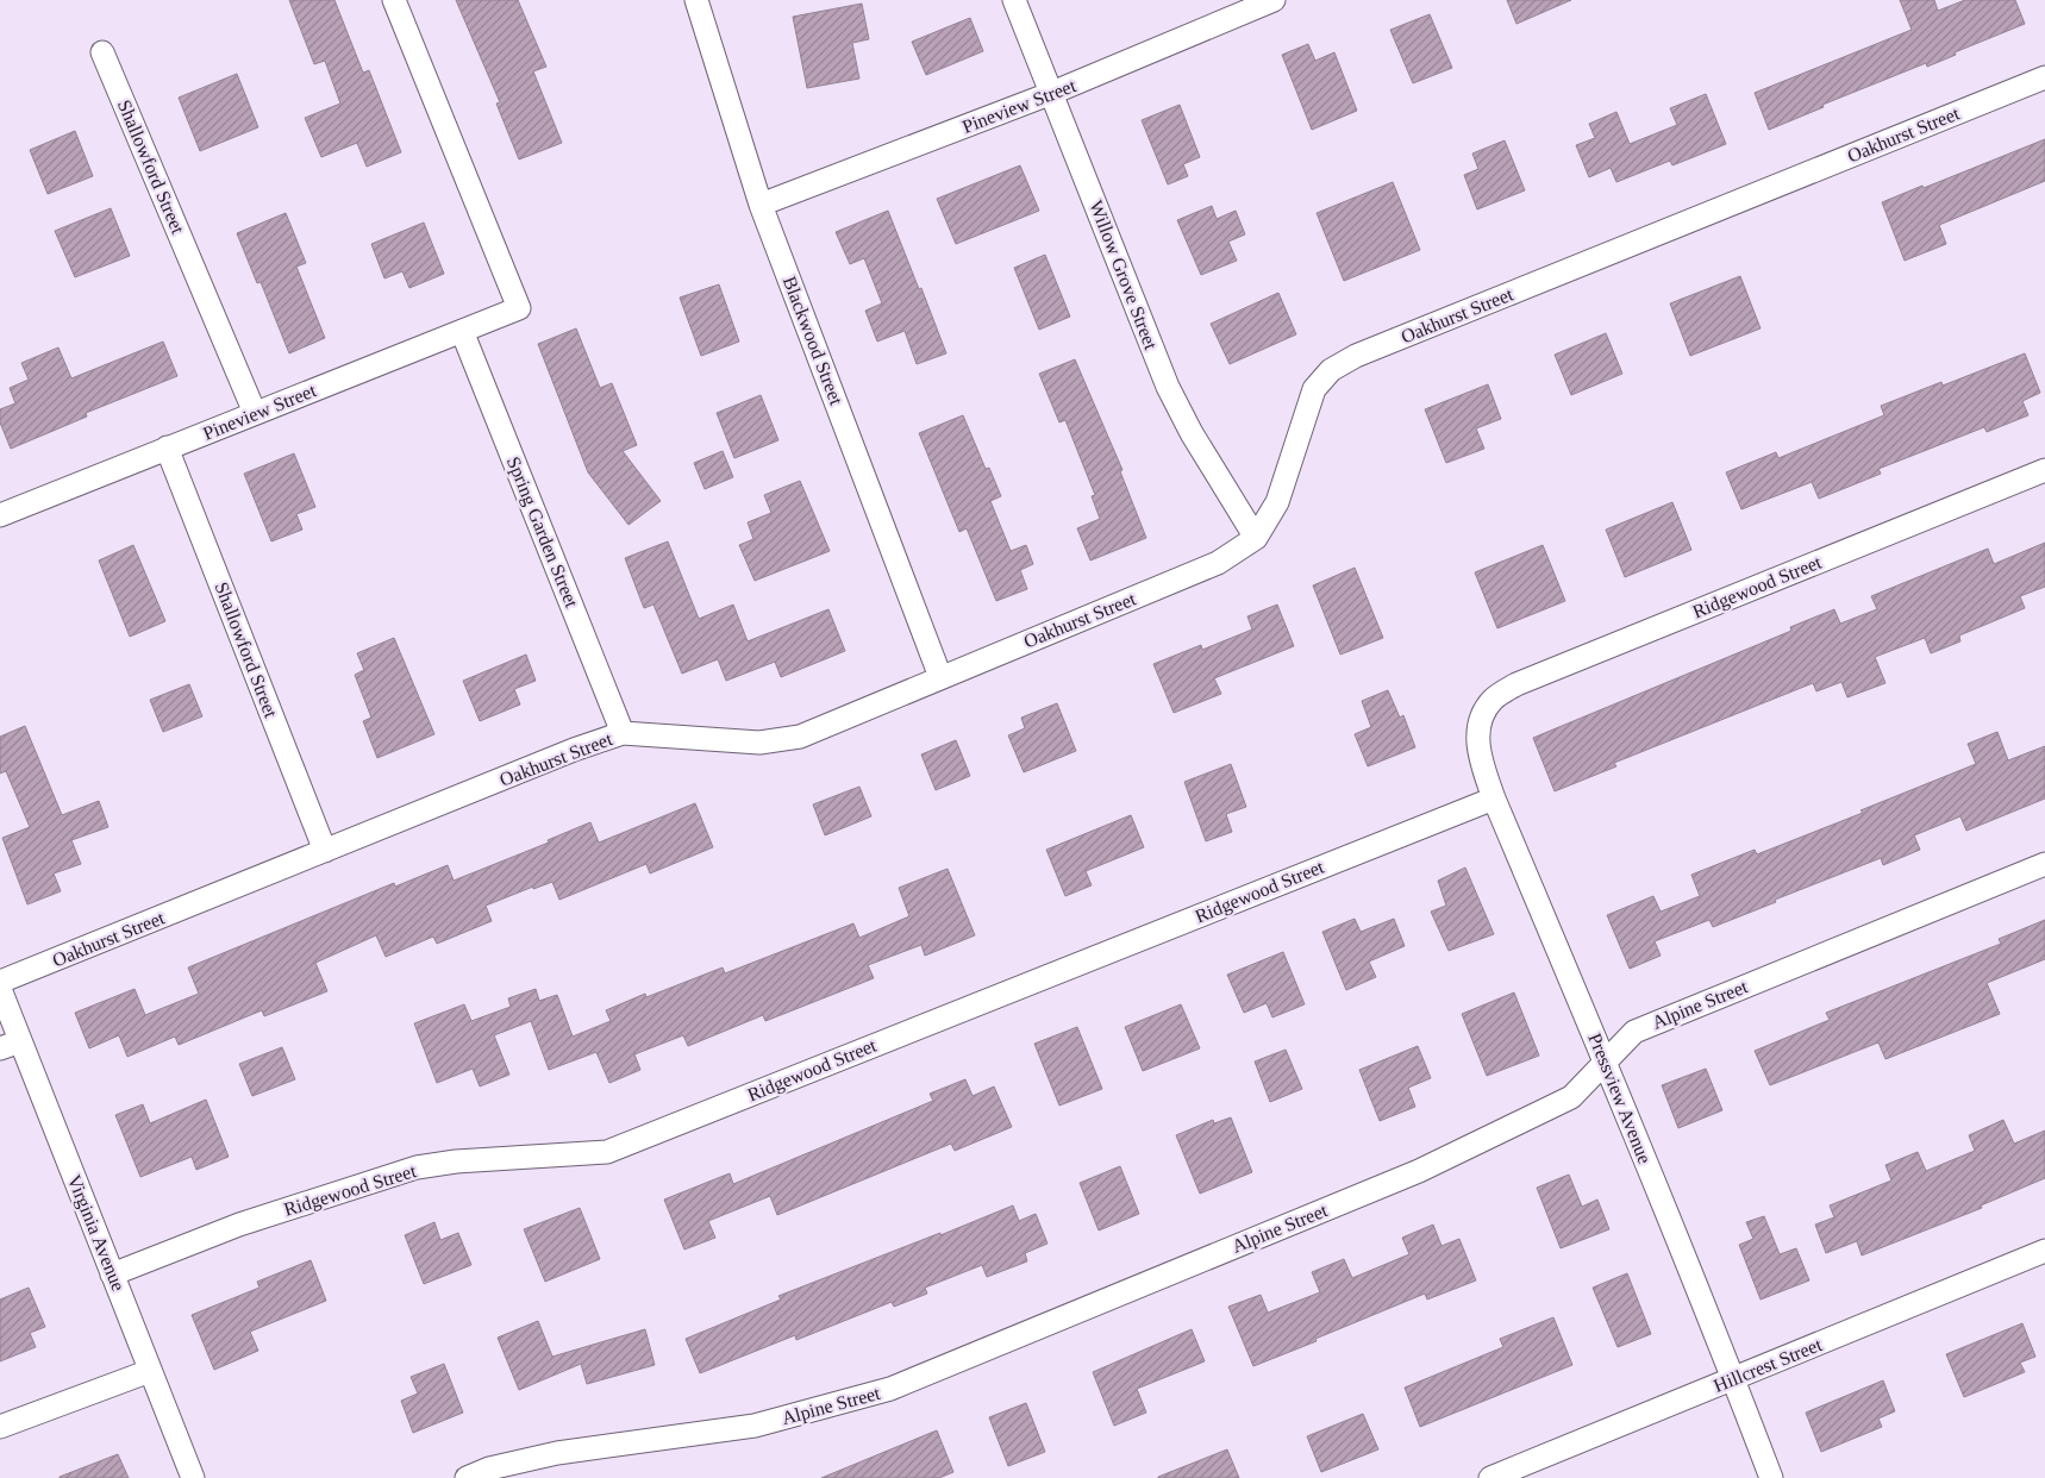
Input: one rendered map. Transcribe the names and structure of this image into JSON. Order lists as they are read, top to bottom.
{
  "streets": {
    "street": [
      "Pineview Street",
      "Oakhurst Street",
      "Shallowford Street",
      "Willow Grove Street",
      "Blackwood Street",
      "Spring Garden Street",
      "Ridgewood Street",
      "Alpine Street",
      "Pressview Avenue",
      "Virginia Avenue",
      "Hillcrest Street"
    ]
  },
  "crossings": [
    ["Pineview Street", "Shallowford Street"],
    ["Pineview Street", "Willow Grove Street"],
    ["Pineview Street", "Blackwood Street"],
    ["Pineview Street", "Spring Garden Street"],
    ["Oakhurst Street", "Shallowford Street"],
    ["Oakhurst Street", "Willow Grove Street"],
    ["Oakhurst Street", "Blackwood Street"],
    ["Oakhurst Street", "Spring Garden Street"],
    ["Ridgewood Street", "Pressview Avenue"],
    ["Ridgewood Street", "Virginia Avenue"],
    ["Alpine Street", "Pressview Avenue"],
    ["Pressview Avenue", "Hillcrest Street"]
  ]
}
